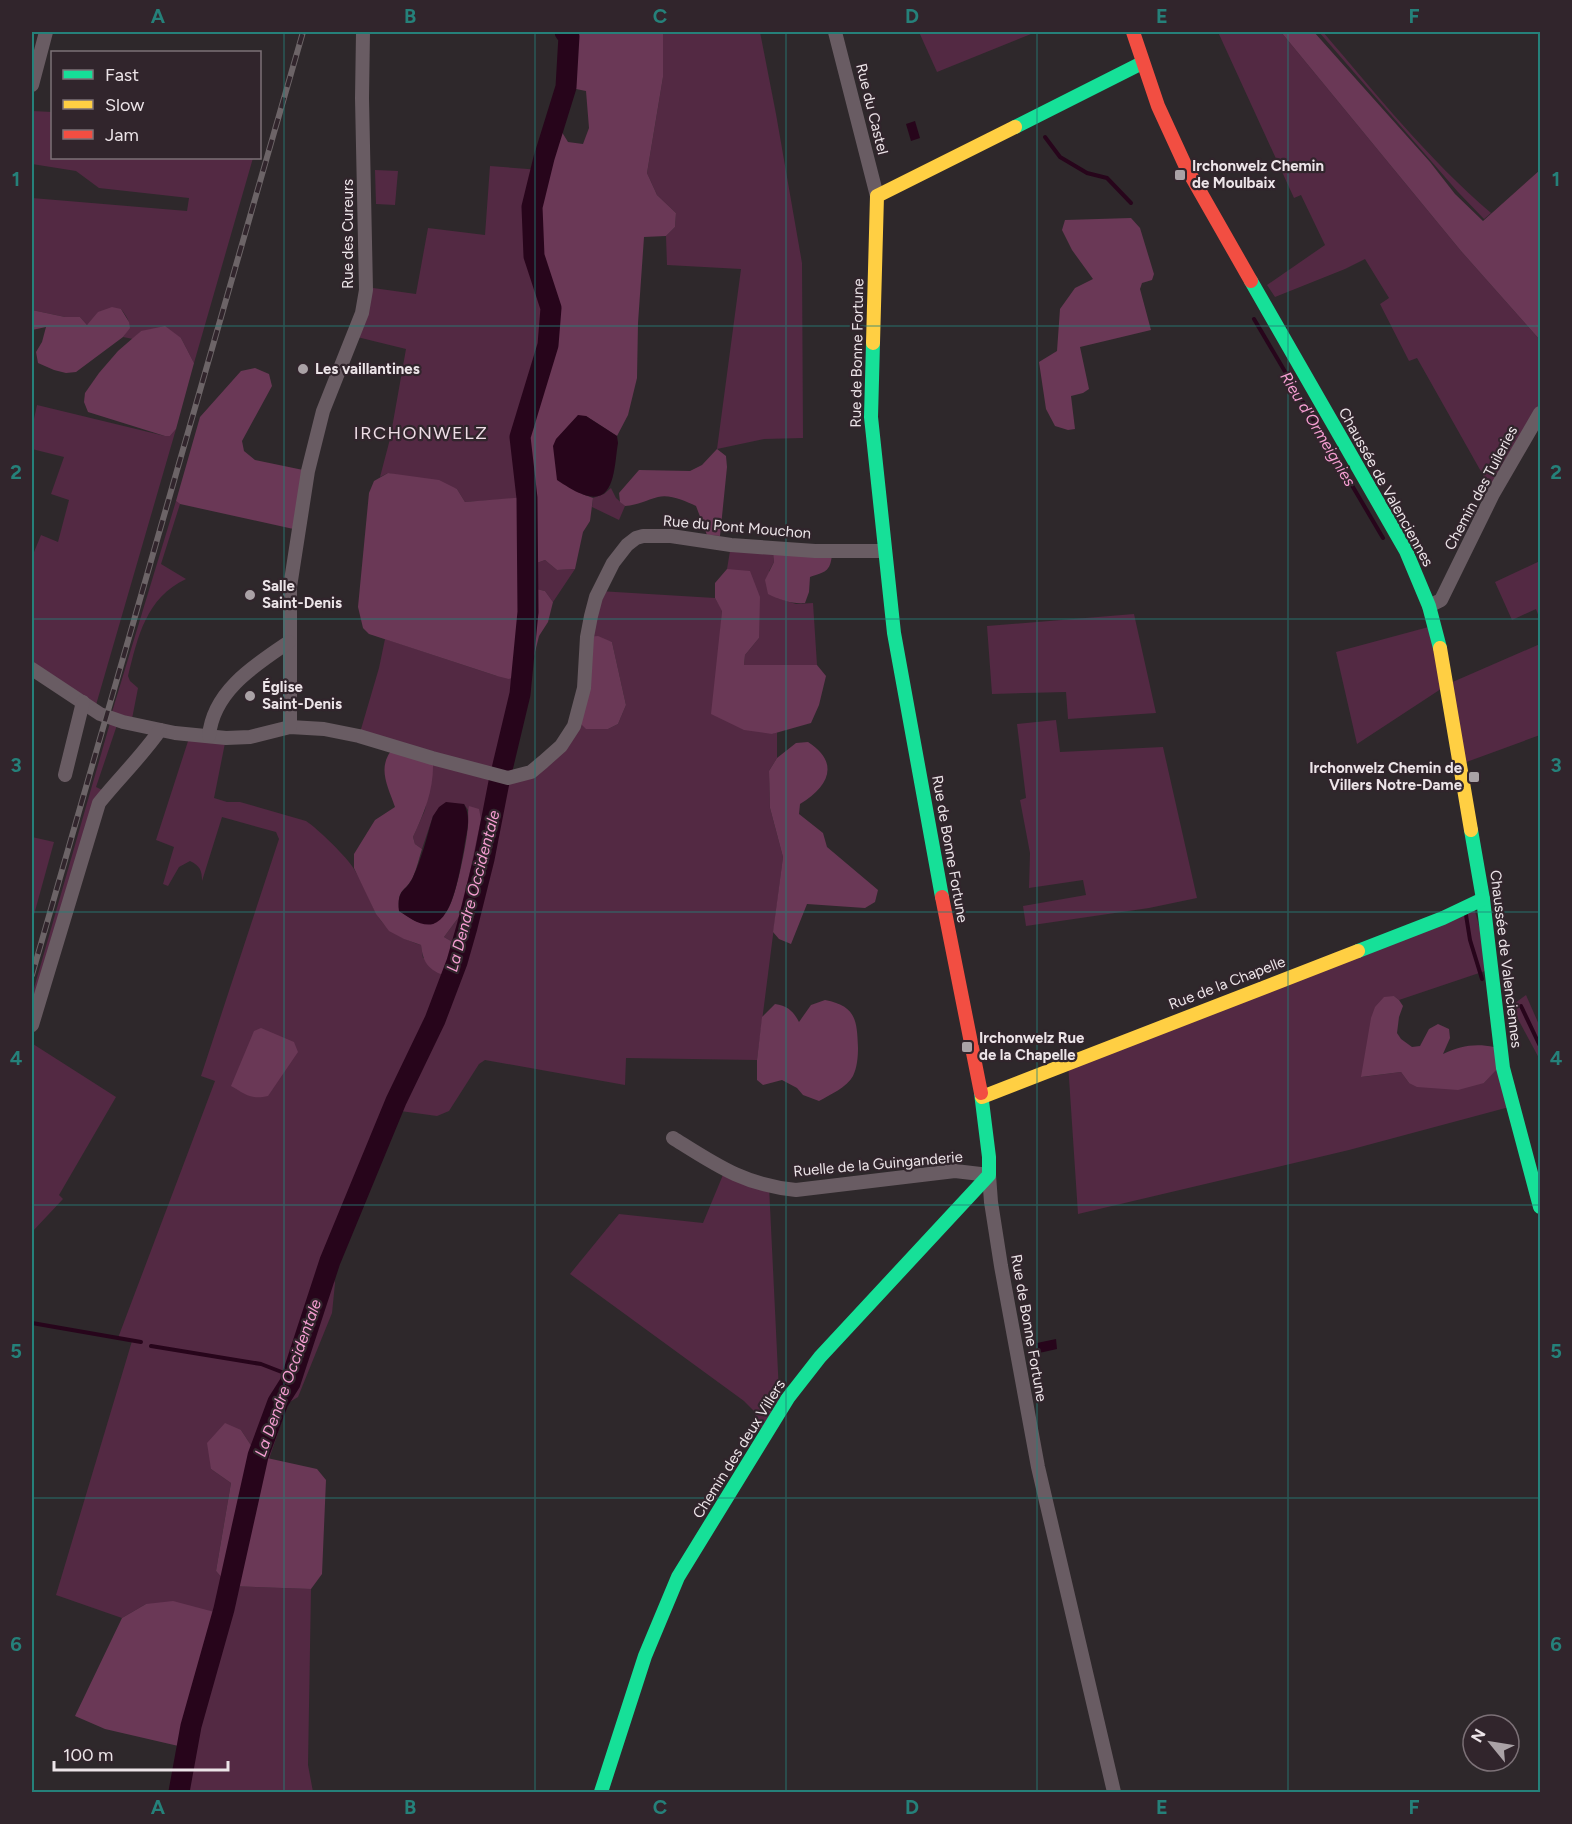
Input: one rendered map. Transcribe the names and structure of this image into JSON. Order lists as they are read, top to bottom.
{
  "streets": {
    "street": [
      "Rue du Castel",
      "Rue des Cureurs",
      "Rue de Bonne Fortune",
      "Chaussée de Valenciennes",
      "Chemin des Tuileries",
      "Rue du Pont Mouchon",
      "Rue de la Chapelle",
      "Ruelle de la Guinganderie",
      "Chemin des deux Villers"
    ]
  },
  "crossings": [
    ["Rue du Castel", "Rue de Bonne Fortune"],
    ["Rue des Cureurs", "Rue du Pont Mouchon"],
    ["Rue de Bonne Fortune", "Rue du Pont Mouchon"],
    ["Rue de Bonne Fortune", "Rue de la Chapelle"],
    ["Rue de Bonne Fortune", "Ruelle de la Guinganderie"],
    ["Rue de Bonne Fortune", "Chemin des deux Villers"],
    ["Chaussée de Valenciennes", "Chemin des Tuileries"],
    ["Chaussée de Valenciennes", "Rue de la Chapelle"],
    ["Ruelle de la Guinganderie", "Chemin des deux Villers"]
  ],
  "districts": ["IRCHONWELZ"],
  "water": ["Rieu d'Ormeignies", "La Dendre Occidentale"],
  "places": {
    "transit": ["Irchonwelz Chemin de Moulbaix", "Irchonwelz Chemin de Villers Notre-Dame", "Irchonwelz Rue de la Chapelle"],
    "other": ["Les vaillantines", "Salle Saint-Denis", "Église Saint-Denis"]
  },
  "legend": ["Fast", "Slow", "Jam"],
  "scale_bar": "100 m",
  "north": "top left",
  "grid": {
    "columns": [
      "A",
      "B",
      "C",
      "D",
      "E",
      "F"
    ],
    "rows": [
      "1",
      "2",
      "3",
      "4",
      "5",
      "6"
    ]
  }
}
